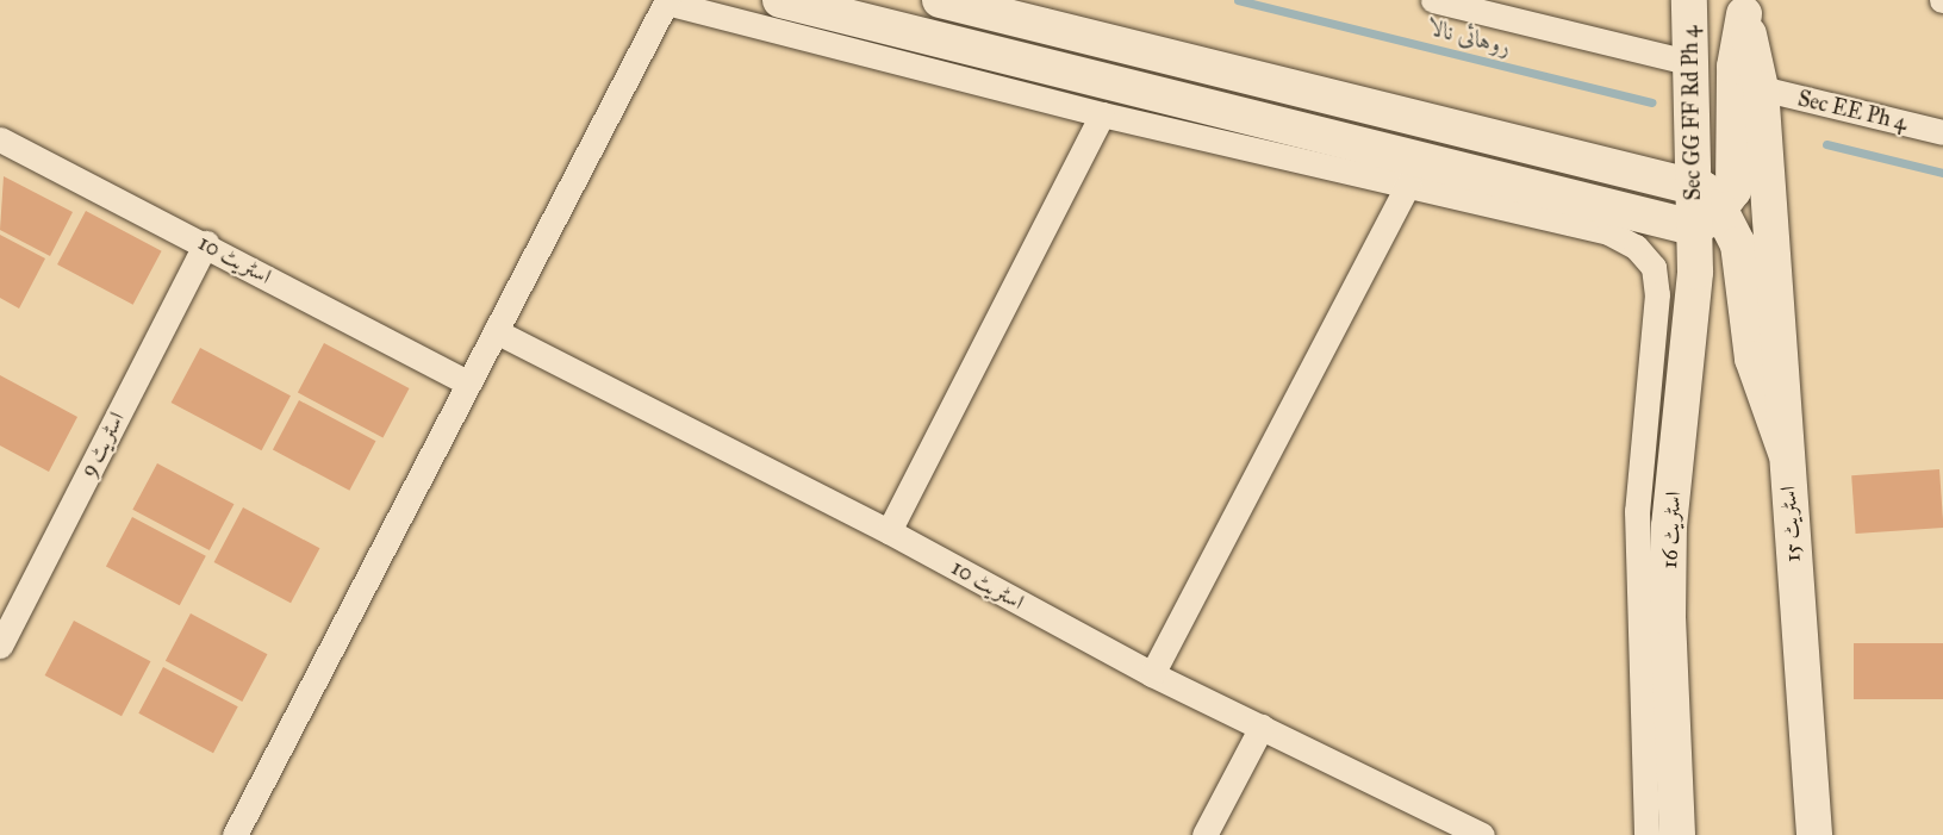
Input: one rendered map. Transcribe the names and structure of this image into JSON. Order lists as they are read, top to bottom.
{
  "streets": {
    "main road": ["Sec GG FF Rd Ph 4", "اسٹریٹ 15", "اسٹریٹ 16"],
    "street": ["Sec EE Ph 4", "اسٹریٹ 10", "اسٹریٹ 9"]
  },
  "crossings": [
    ["Sec EE Ph 4", "اسٹریٹ 15"],
    ["Sec GG FF Rd Ph 4", "اسٹریٹ 16"],
    ["اسٹریٹ 10", "اسٹریٹ 9"]
  ],
  "water": ["روہائی نالا"]
}
